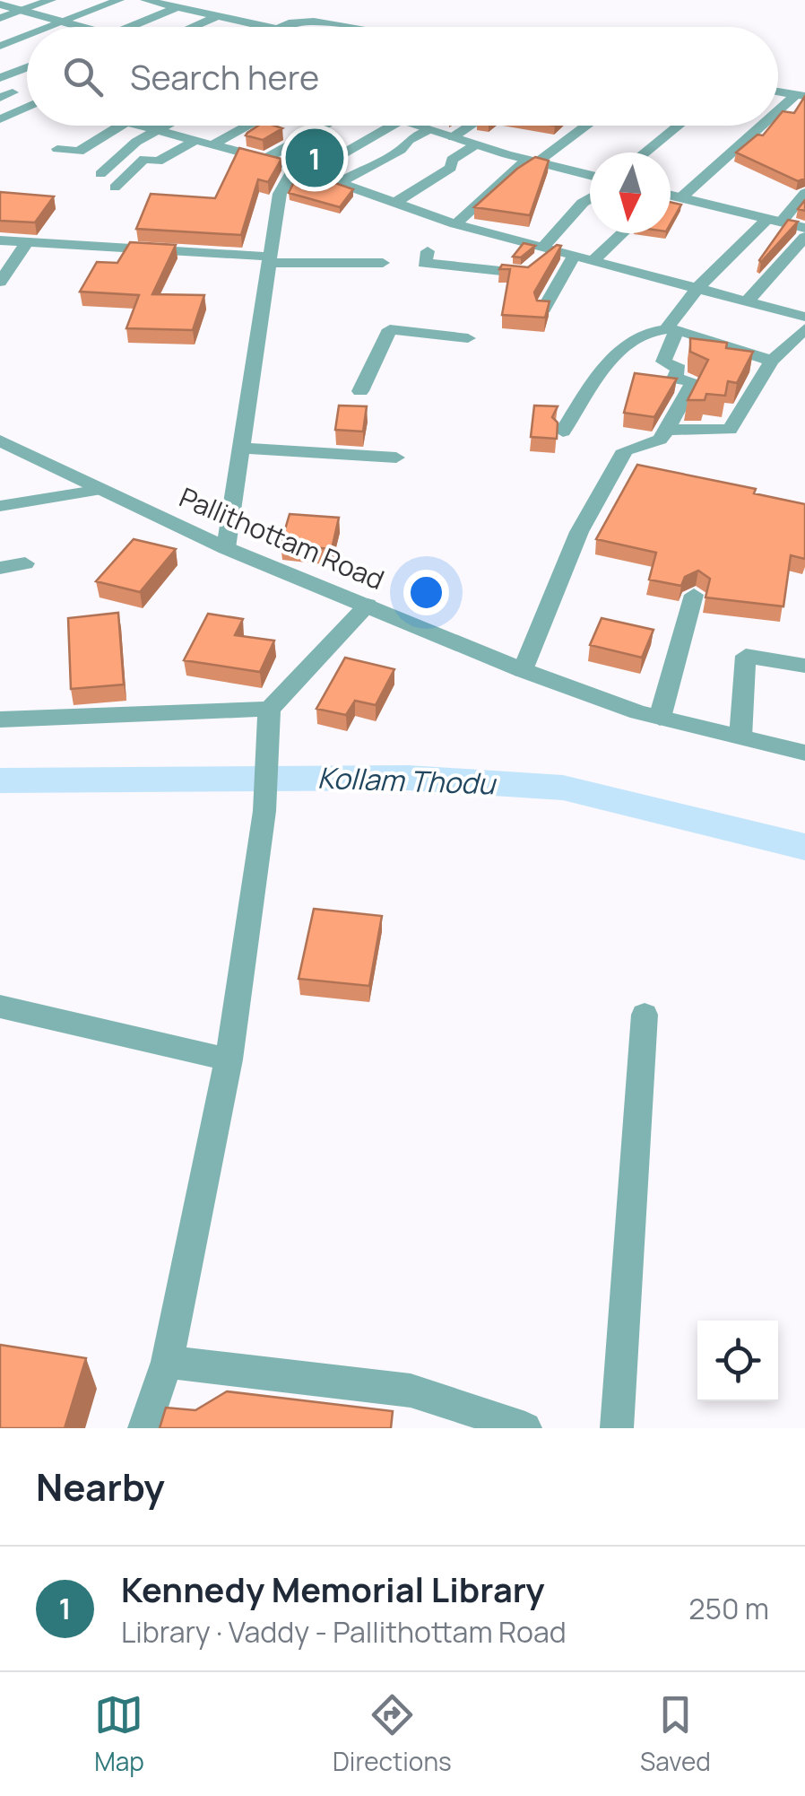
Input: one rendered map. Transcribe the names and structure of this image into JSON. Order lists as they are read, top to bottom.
{
  "streets": {
    "street": ["Pallithottam Road"]
  },
  "water": ["Kollam Thodu"],
  "north": "bottom",
  "page": {
    "search": "Search here",
    "pins": "1",
    "heading": "Nearby",
    "list": [
      {
        "mark": "1",
        "name": "Kennedy Memorial Library",
        "note": "Library · Vaddy - Pallithottam Road",
        "value": "250 m"
      }
    ],
    "nav": ["Map", "Directions", "Saved"]
  }
}
